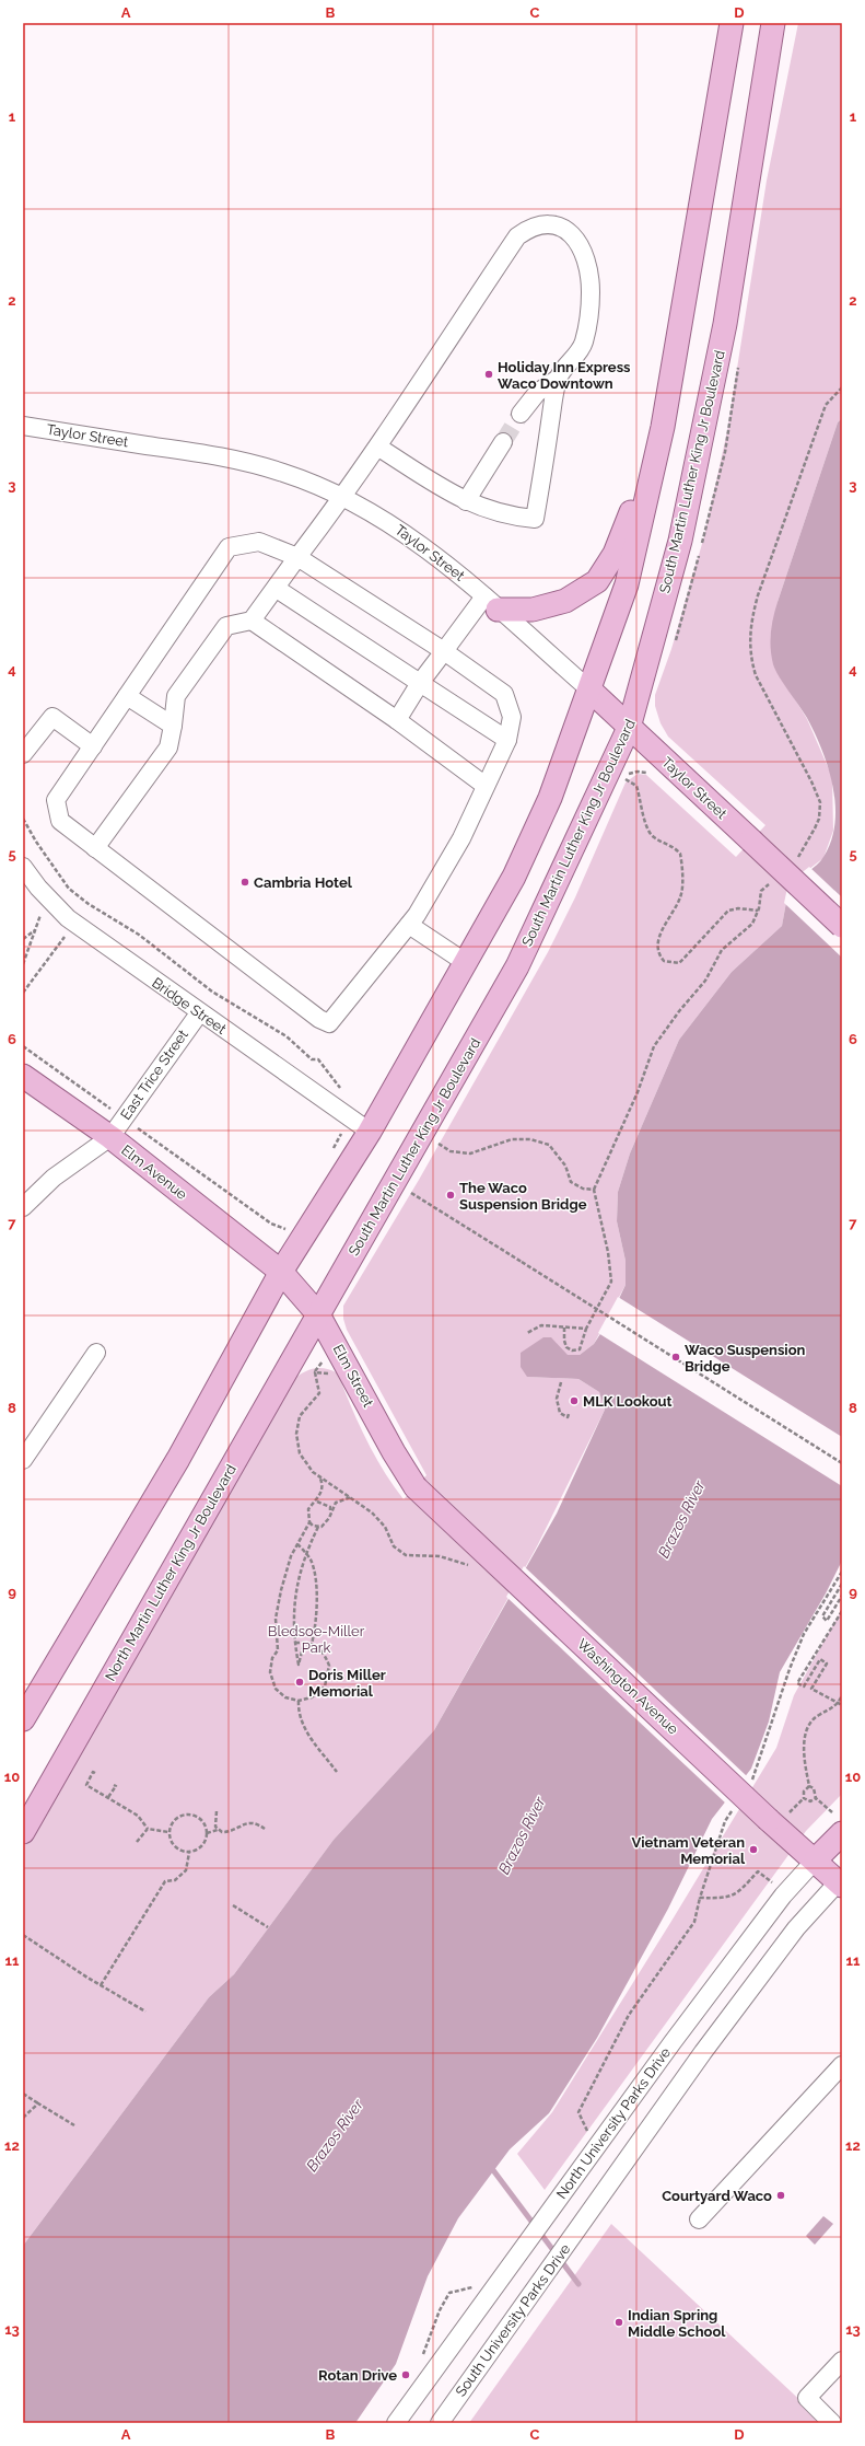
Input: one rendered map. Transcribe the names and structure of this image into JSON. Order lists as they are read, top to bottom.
{
  "streets": {
    "main road": [
      "Taylor Street",
      "South Martin Luther King Jr Boulevard",
      "Elm Avenue",
      "Elm Street",
      "North Martin Luther King Jr Boulevard",
      "Washington Avenue",
      "North University Parks Drive"
    ],
    "street": ["Bridge Street", "East Trice Street", "South University Parks Drive"]
  },
  "crossings": [
    ["Taylor Street", "South Martin Luther King Jr Boulevard"],
    ["South Martin Luther King Jr Boulevard", "Elm Street"],
    ["South Martin Luther King Jr Boulevard", "North Martin Luther King Jr Boulevard"],
    ["Bridge Street", "East Trice Street"],
    ["East Trice Street", "Elm Avenue"],
    ["Elm Avenue", "Elm Street"],
    ["Elm Street", "North Martin Luther King Jr Boulevard"],
    ["Elm Street", "Washington Avenue"],
    ["Washington Avenue", "North University Parks Drive"],
    ["Washington Avenue", "South University Parks Drive"]
  ],
  "water": ["Brazos River"],
  "parks": ["Bledsoe-Miller Park"],
  "places": [
    "Holiday Inn Express Waco Downtown",
    "Cambria Hotel",
    "The Waco Suspension Bridge",
    "Waco Suspension Bridge",
    "MLK Lookout",
    "Doris Miller Memorial",
    "Vietnam Veteran Memorial",
    "Courtyard Waco",
    "Indian Spring Middle School",
    "Rotan Drive"
  ],
  "grid": {
    "columns": [
      "A",
      "B",
      "C",
      "D"
    ],
    "rows": [
      "1",
      "2",
      "3",
      "4",
      "5",
      "6",
      "7",
      "8",
      "9",
      "10",
      "11",
      "12",
      "13"
    ]
  }
}
